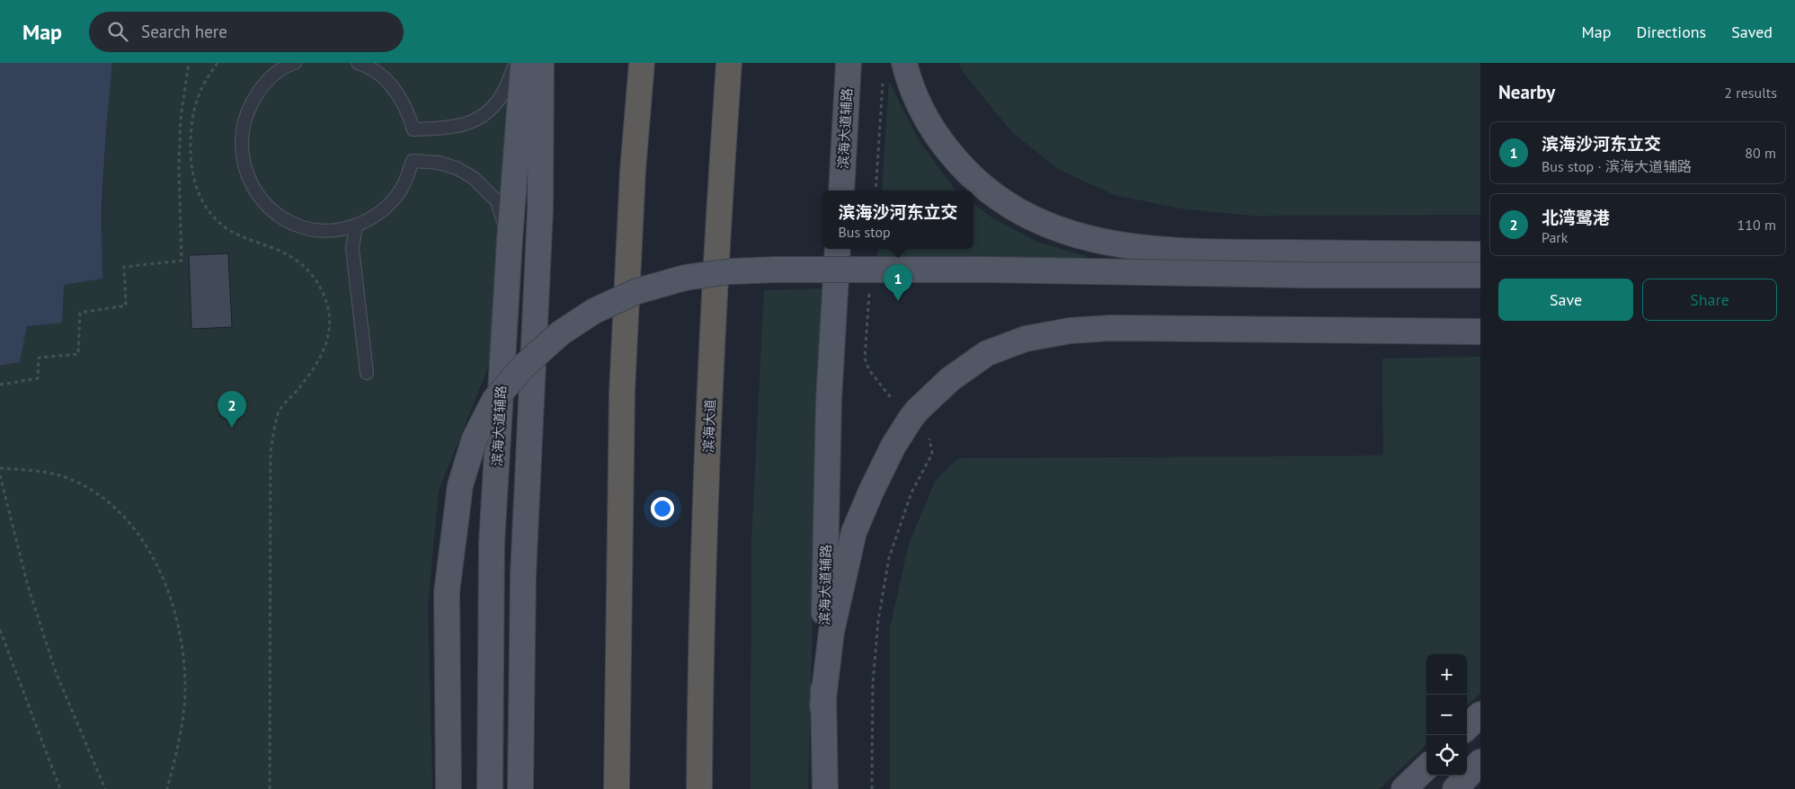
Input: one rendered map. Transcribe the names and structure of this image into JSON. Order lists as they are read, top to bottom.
{
  "streets": {
    "highway": ["滨海大道"],
    "main road": ["滨海大道辅路"]
  },
  "page": {
    "header": "Map",
    "search": "Search here",
    "nav": ["Map", "Directions", "Saved"],
    "heading": ["Nearby", "2 results"],
    "list": [
      {
        "mark": "1",
        "name": "滨海沙河东立交",
        "note": "Bus stop · 滨海大道辅路",
        "value": "80 m"
      },
      {
        "mark": "2",
        "name": "北湾鹭港",
        "note": "Park",
        "value": "110 m"
      }
    ],
    "popup": ["滨海沙河东立交", "Bus stop"],
    "pins": ["1", "2"],
    "buttons": ["Save", "Share"],
    "map_buttons": ["+", "−"]
  }
}
